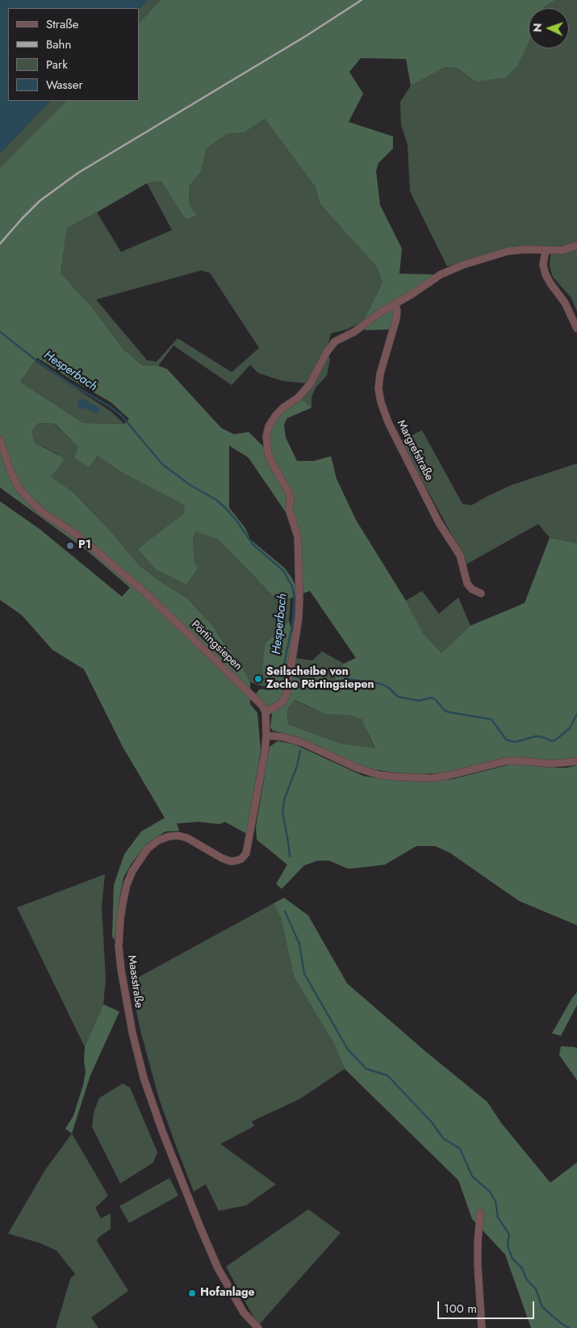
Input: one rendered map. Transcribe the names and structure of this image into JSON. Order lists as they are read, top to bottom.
{
  "streets": {
    "street": ["Margrefstraße", "Pörtingsiepen", "Maasstraße"]
  },
  "water": ["Hesperbach"],
  "places": ["P1", "Seilscheibe von Zeche Pörtingsiepen", "Hofanlage"],
  "legend": [
    "Straße",
    "Bahn",
    "Park",
    "Wasser"
  ],
  "scale_bar": "100 m",
  "north": "left"
}
